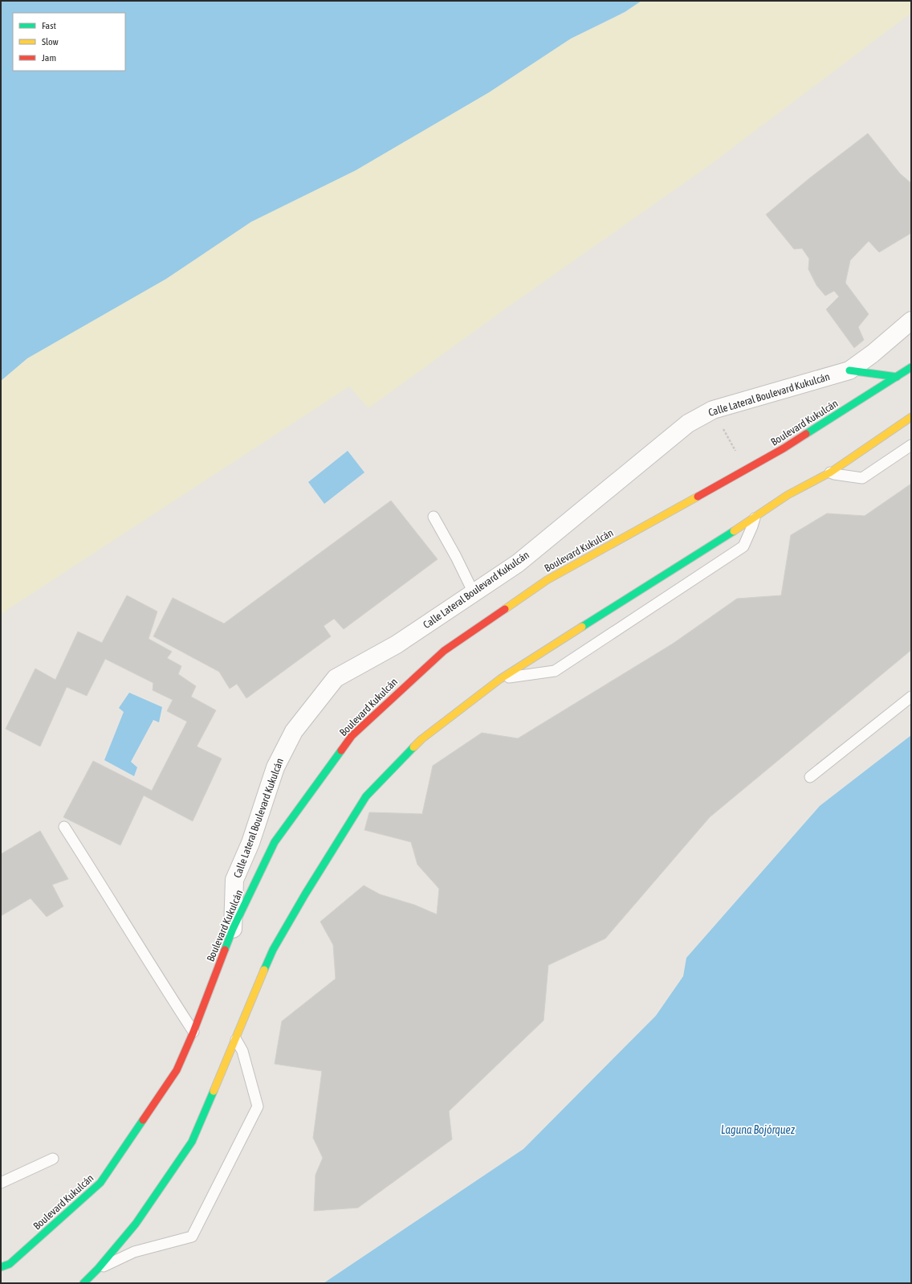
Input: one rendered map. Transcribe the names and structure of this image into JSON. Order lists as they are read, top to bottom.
{
  "streets": {
    "main road": ["Boulevard Kukulcán"],
    "street": ["Calle Lateral Boulevard Kukulcán"]
  },
  "crossings": [
    ["Calle Lateral Boulevard Kukulcán", "Boulevard Kukulcán"]
  ],
  "water": ["Laguna Bojórquez"],
  "legend": ["Fast", "Slow", "Jam"]
}
